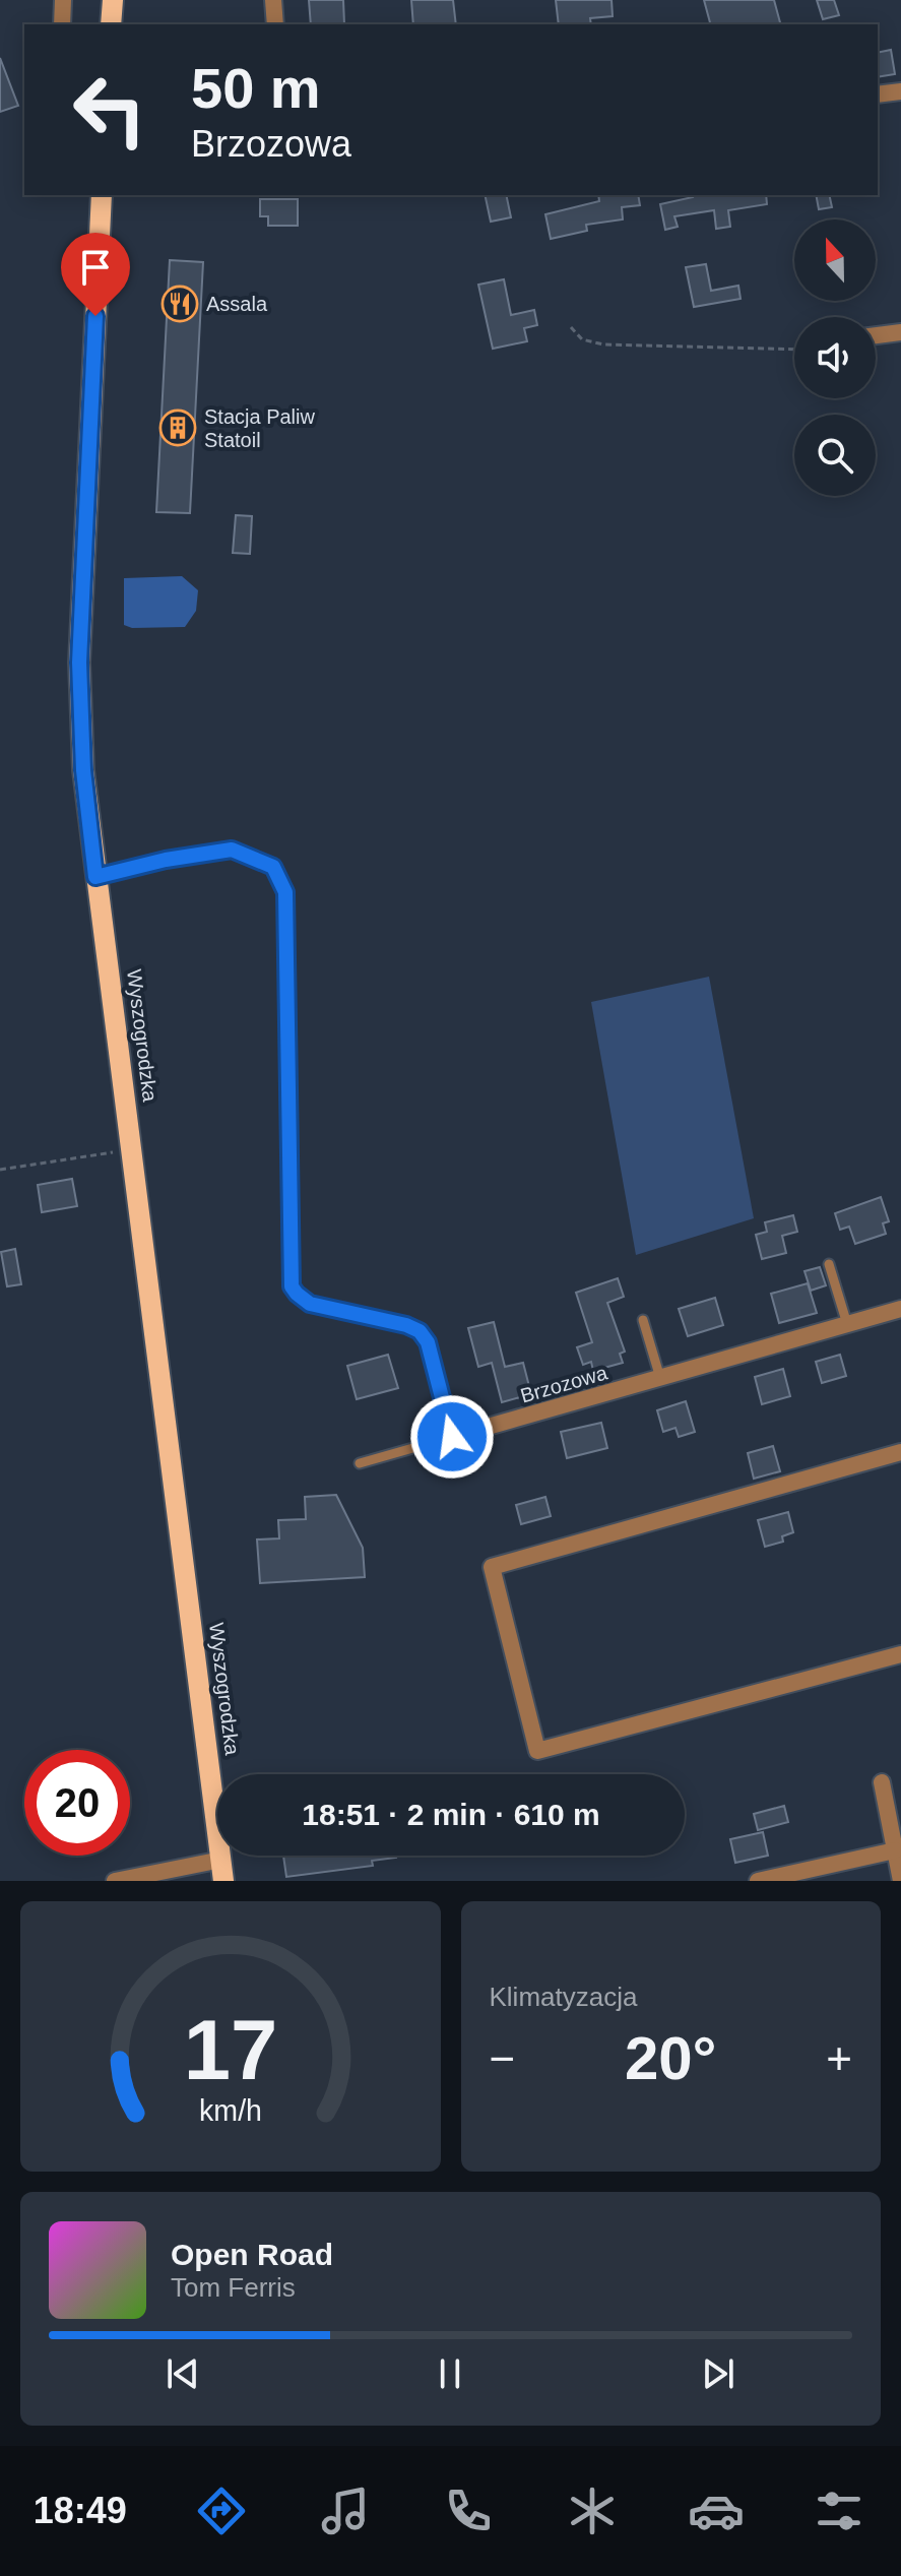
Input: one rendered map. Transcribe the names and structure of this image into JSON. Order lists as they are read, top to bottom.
{
  "streets": {
    "main road": ["Wyszogrodzka"],
    "street": ["Brzozowa"]
  },
  "places": {
    "restaurant": ["Assala"],
    "building": ["Stacja Paliw Statoil"]
  },
  "north": "top",
  "page": {
    "turn": ["50 m", "Brzozowa"],
    "limit": "20",
    "trip": "18:51 · 2 min · 610 m",
    "tile": "Klimatyzacja",
    "heat": ["−", "20°", "+"],
    "song": ["Open Road", "Tom Ferris"],
    "tabs": "18:49",
    "gauge": ["17", "km/h"]
  }
}
